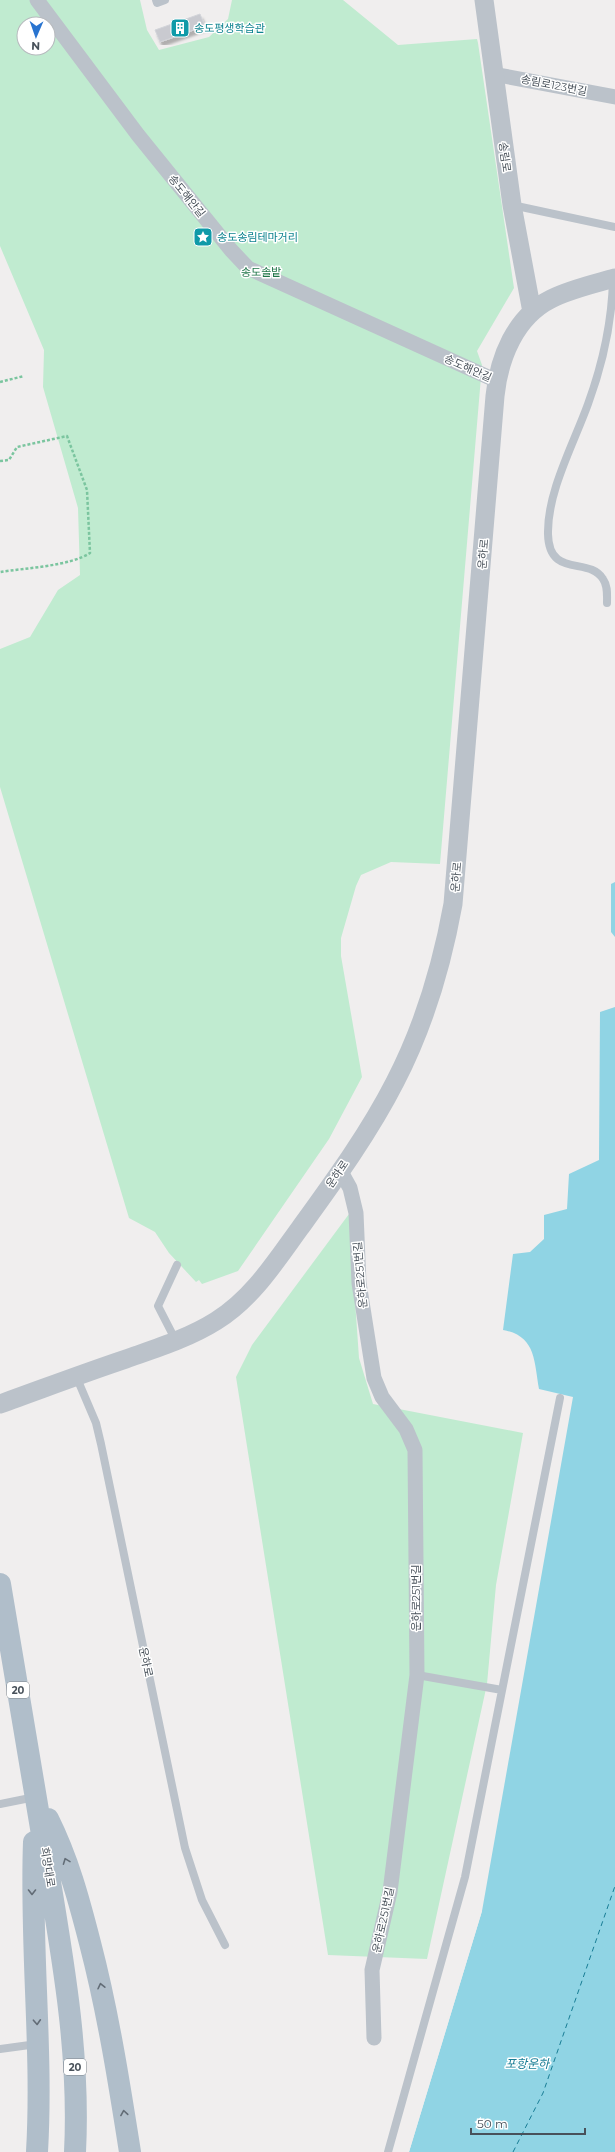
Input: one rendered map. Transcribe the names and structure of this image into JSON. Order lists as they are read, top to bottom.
{
  "streets": {
    "main road": ["20", "희망대로"],
    "street": [
      "송림로123번길",
      "송림로",
      "송도해안길",
      "운하로",
      "운하로251번길"
    ]
  },
  "crossings": [
    ["송림로123번길", "송림로"],
    ["송림로", "운하로"],
    ["송도해안길", "운하로"],
    ["운하로", "운하로251번길"]
  ],
  "water": ["포항운하"],
  "parks": ["송도솔밭"],
  "places": {
    "building": ["송도평생학습관"],
    "place": ["송도송림테마거리"]
  },
  "scale_bar": "50 m",
  "north": "bottom"
}
